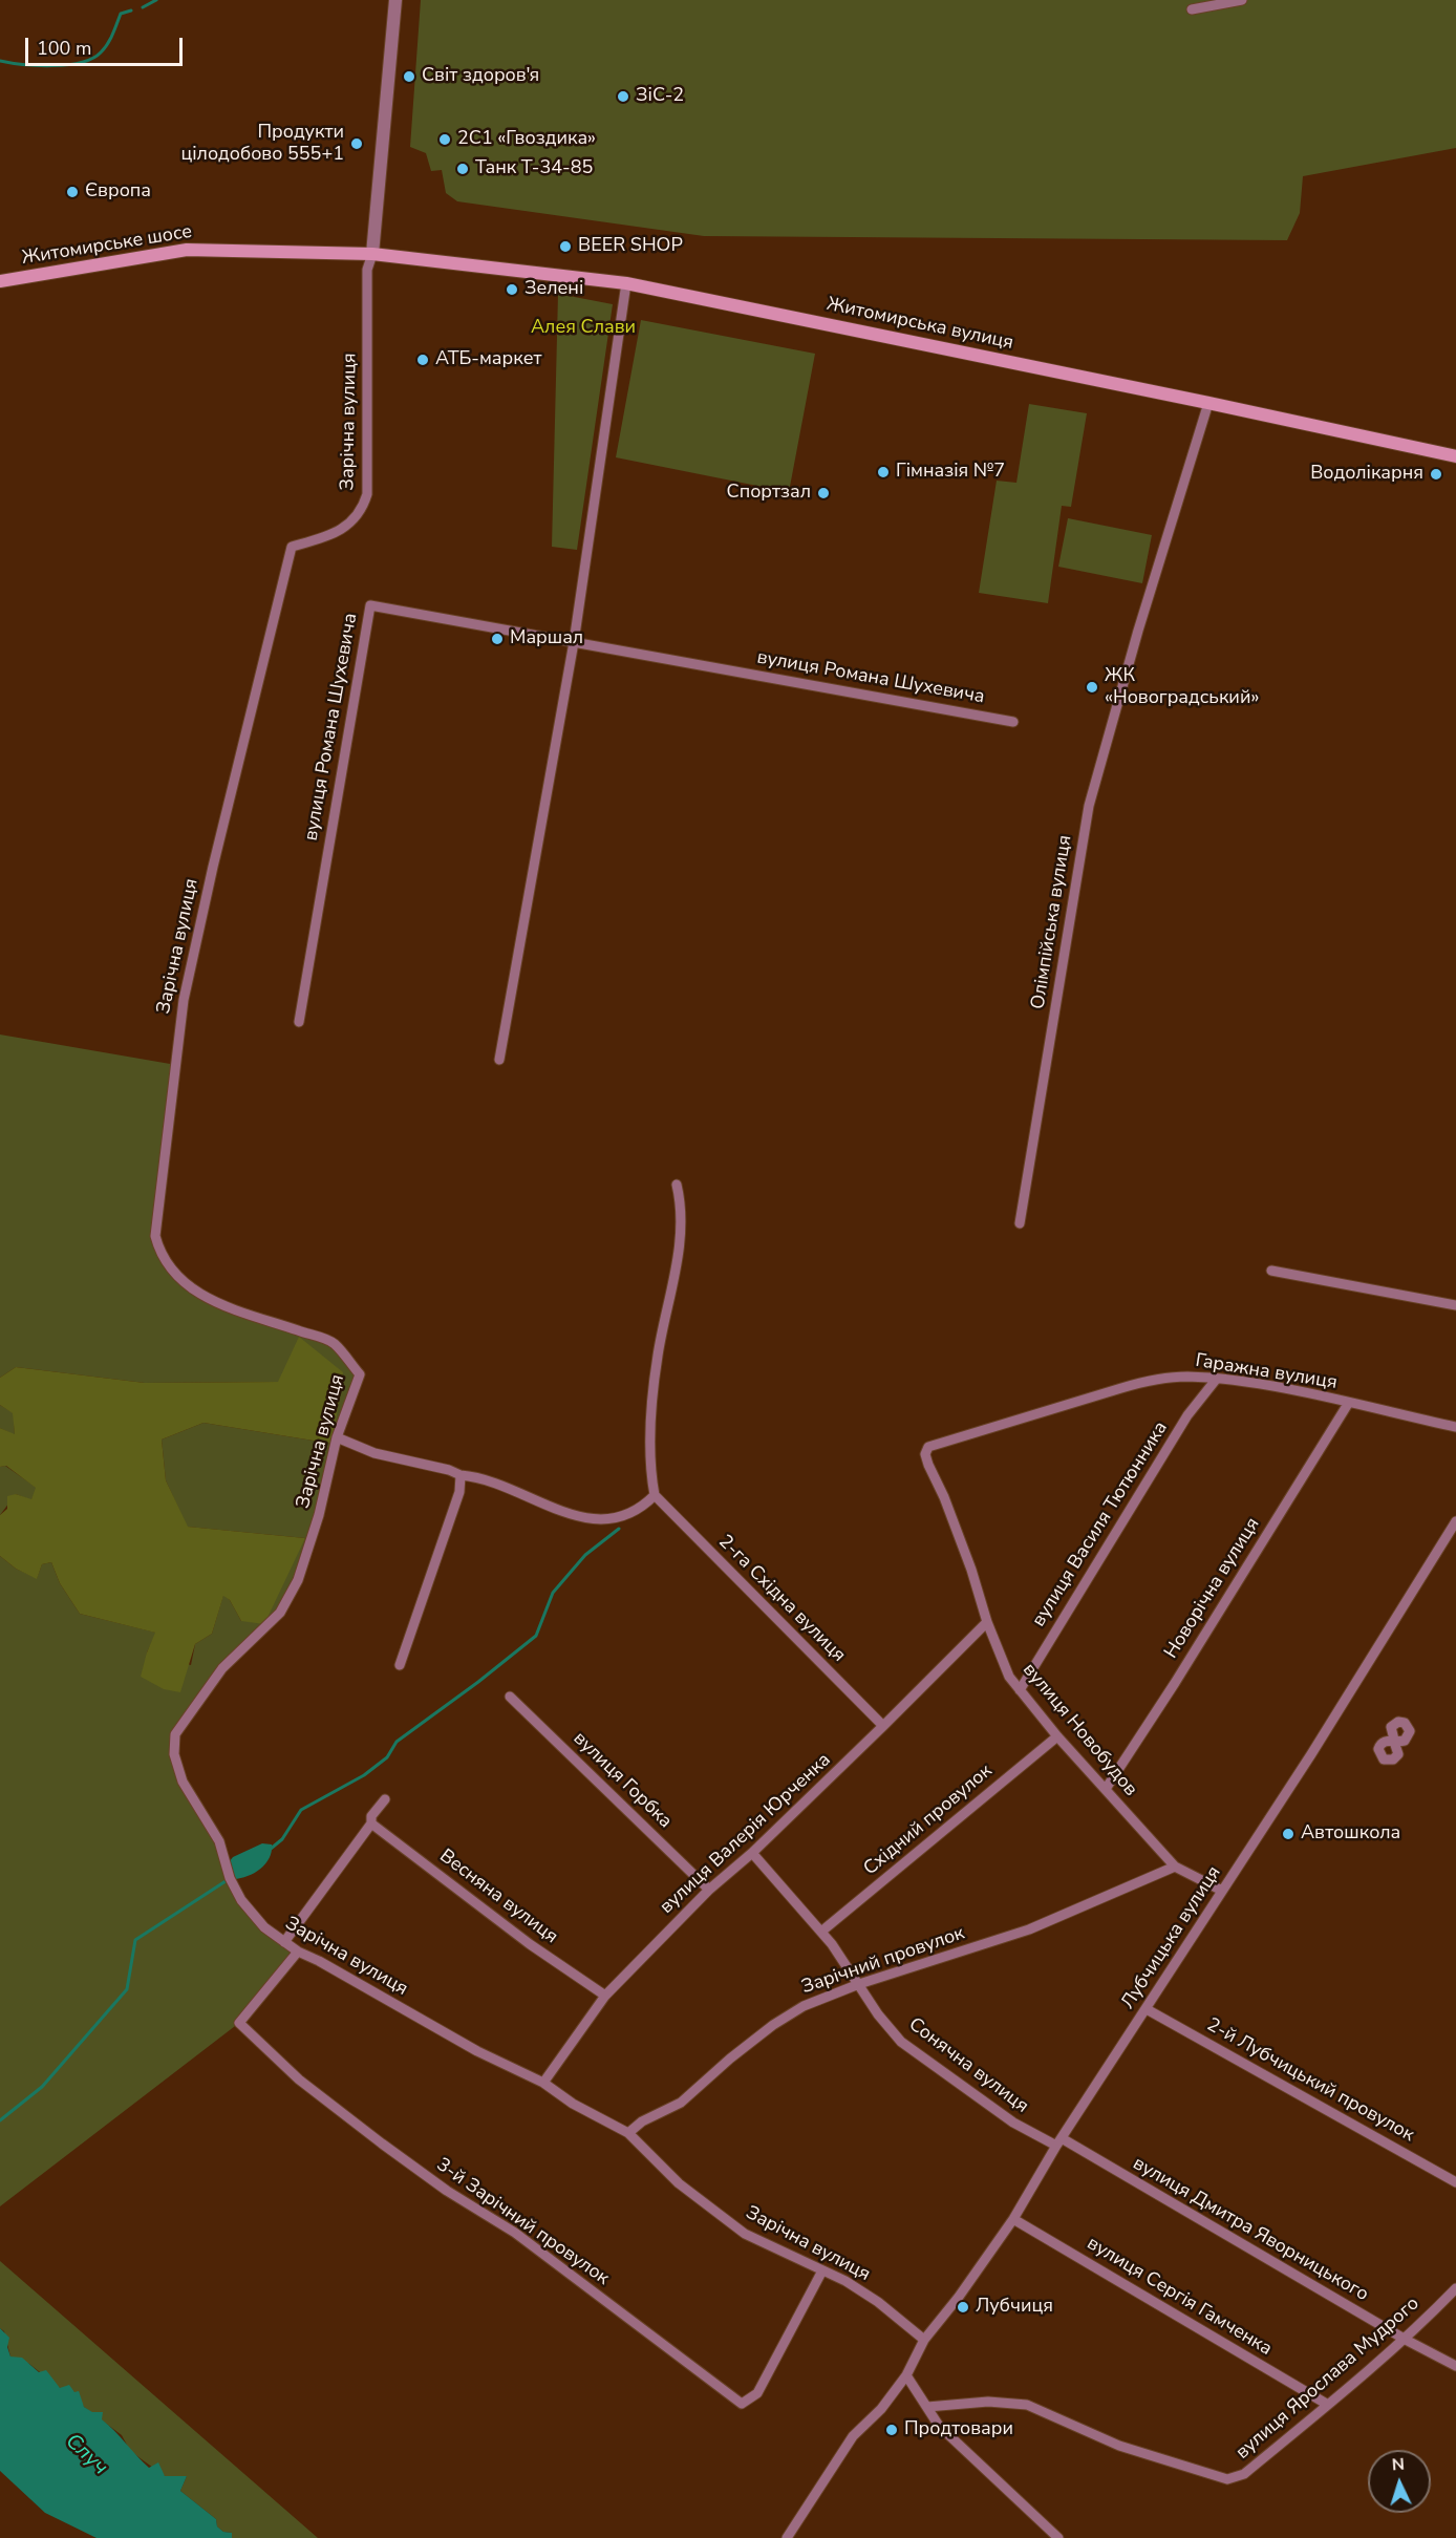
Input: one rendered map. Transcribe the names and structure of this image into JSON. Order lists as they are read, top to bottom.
{
  "streets": {
    "main road": ["Житомирське шосе", "Житомирська вулиця"],
    "street": [
      "Зарічна вулиця",
      "вулиця Романа Шухевича",
      "Олімпійська вулиця",
      "Гаражна вулиця",
      "вулиця Василя Тютюнника",
      "Новорічна вулиця",
      "2-га Східна вулиця",
      "вулиця Новобудов",
      "вулиця Горбка",
      "Східний провулок",
      "вулиця Валерія Юрченка",
      "Весняна вулиця",
      "Лубчицька вулиця",
      "Зарічний провулок",
      "Сонячна вулиця",
      "2-й Лубчицький провулок",
      "3-й Зарічний провулок",
      "вулиця Дмитра Яворницького",
      "вулиця Сергія Гамченка",
      "вулиця Ярослава Мудрого"
    ]
  },
  "crossings": [
    ["Житомирське шосе", "Житомирська вулиця"],
    ["Житомирське шосе", "Зарічна вулиця"],
    ["Житомирська вулиця", "Зарічна вулиця"],
    ["Житомирська вулиця", "Олімпійська вулиця"],
    ["Зарічна вулиця", "вулиця Валерія Юрченка"],
    ["Зарічна вулиця", "Лубчицька вулиця"],
    ["Зарічна вулиця", "Зарічний провулок"],
    ["Зарічна вулиця", "3-й Зарічний провулок"],
    ["Гаражна вулиця", "вулиця Василя Тютюнника"],
    ["Гаражна вулиця", "Новорічна вулиця"],
    ["Гаражна вулиця", "вулиця Новобудов"],
    ["вулиця Василя Тютюнника", "вулиця Новобудов"],
    ["Новорічна вулиця", "вулиця Новобудов"],
    ["2-га Східна вулиця", "вулиця Валерія Юрченка"],
    ["вулиця Новобудов", "Східний провулок"],
    ["вулиця Новобудов", "вулиця Валерія Юрченка"],
    ["вулиця Новобудов", "Лубчицька вулиця"],
    ["вулиця Новобудов", "Зарічний провулок"],
    ["вулиця Горбка", "вулиця Валерія Юрченка"],
    ["Східний провулок", "Сонячна вулиця"],
    ["вулиця Валерія Юрченка", "Весняна вулиця"],
    ["вулиця Валерія Юрченка", "Сонячна вулиця"],
    ["Лубчицька вулиця", "Сонячна вулиця"],
    ["Лубчицька вулиця", "2-й Лубчицький провулок"],
    ["Лубчицька вулиця", "вулиця Дмитра Яворницького"],
    ["Лубчицька вулиця", "вулиця Сергія Гамченка"],
    ["Зарічний провулок", "Сонячна вулиця"],
    ["Сонячна вулиця", "вулиця Дмитра Яворницького"],
    ["вулиця Дмитра Яворницького", "вулиця Ярослава Мудрого"],
    ["вулиця Сергія Гамченка", "вулиця Ярослава Мудрого"]
  ],
  "water": ["Случ"],
  "parks": ["Алея Слави"],
  "places": [
    "Світ здоров'я",
    "ЗіС-2",
    "2С1 «Гвоздика»",
    "Продукти цілодобово 555+1",
    "Танк Т-34-85",
    "Європа",
    "BEER SHOP",
    "Зелені",
    "АТБ-маркет",
    "Гімназія №7",
    "Водолікарня",
    "Спортзал",
    "Маршал",
    "ЖК «Новоградський»",
    "Автошкола",
    "Лубчиця",
    "Продтовари"
  ],
  "scale_bar": "100 m",
  "north": "top"
}
